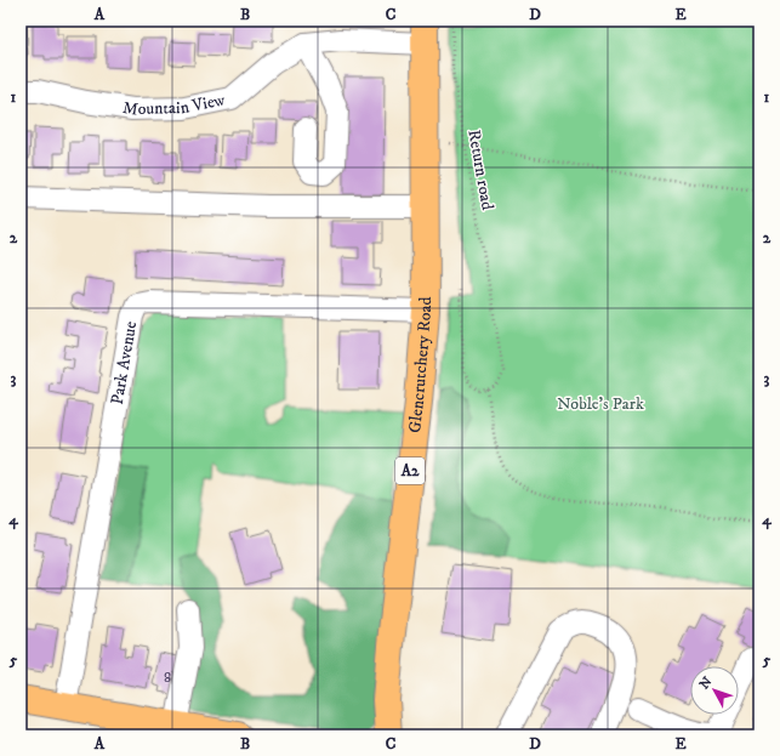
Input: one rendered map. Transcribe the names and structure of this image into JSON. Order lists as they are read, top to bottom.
{
  "streets": {
    "main road": ["Glencrutchery Road", "A2"],
    "street": ["Mountain View", "Park Avenue"],
    "path": ["Return road"]
  },
  "crossings": [
    ["Mountain View", "Glencrutchery Road"],
    ["Park Avenue", "Glencrutchery Road"]
  ],
  "parks": ["Noble's Park"],
  "house_numbers": ["8"],
  "north": "top left",
  "grid": {
    "columns": [
      "A",
      "B",
      "C",
      "D",
      "E"
    ],
    "rows": [
      "1",
      "2",
      "3",
      "4",
      "5"
    ]
  }
}
